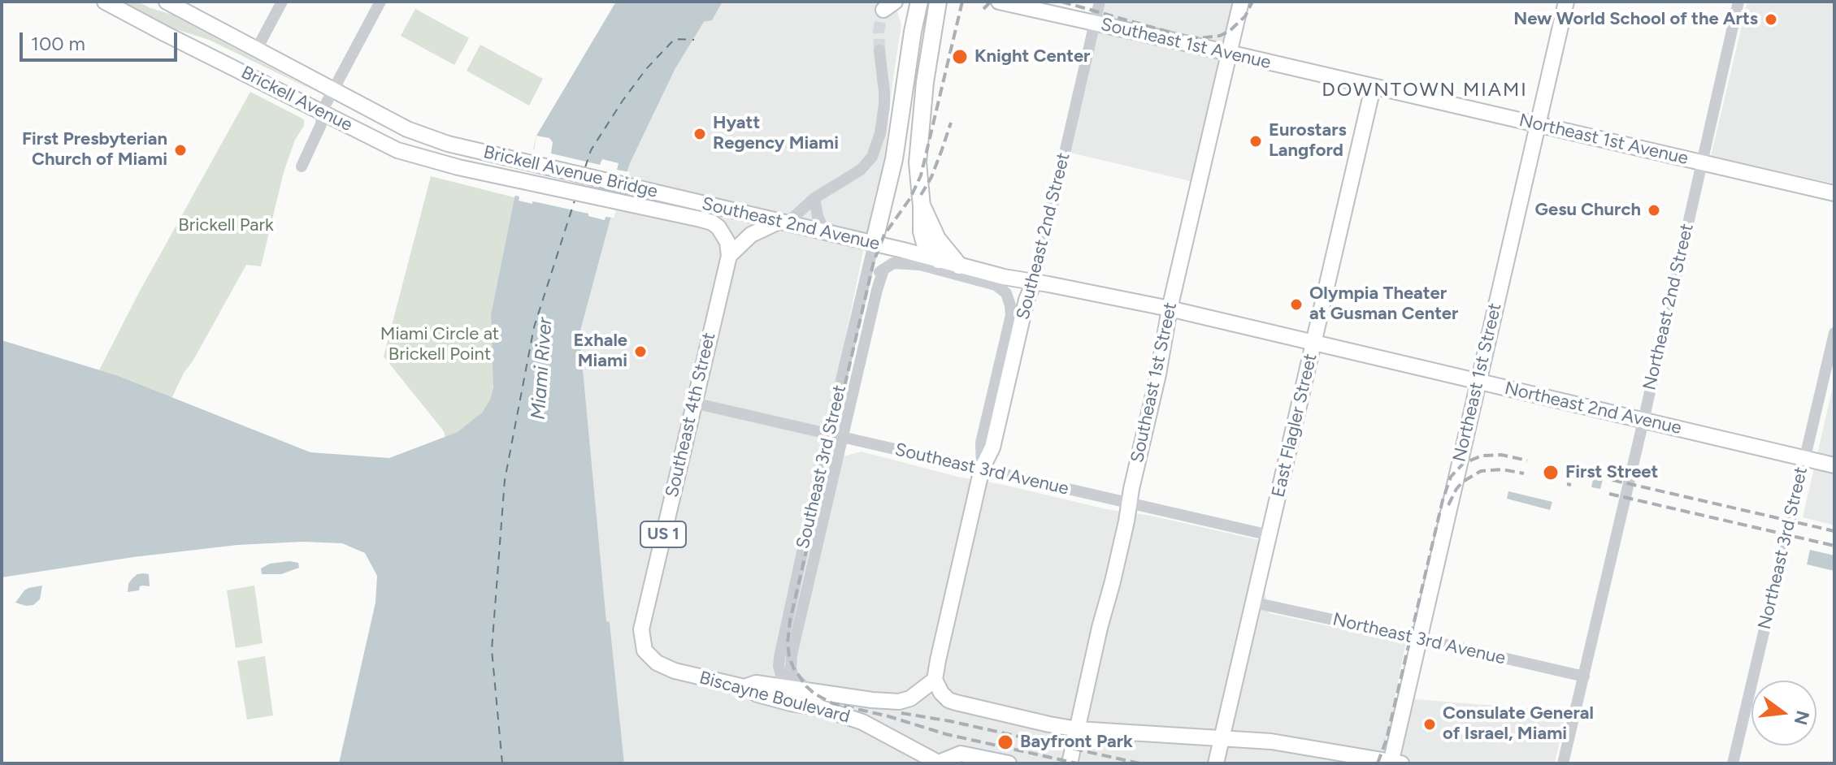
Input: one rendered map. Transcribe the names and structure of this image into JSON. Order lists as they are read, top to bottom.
{
  "streets": {
    "main road": [
      "Southeast 1st Avenue",
      "Brickell Avenue",
      "Northeast 1st Avenue",
      "Brickell Avenue Bridge",
      "Southeast 2nd Avenue",
      "Southeast 2nd Street",
      "Southeast 1st Street",
      "Northeast 1st Street",
      "Northeast 2nd Avenue",
      "Southeast 4th Street",
      "East Flagler Street",
      "US 1",
      "Biscayne Boulevard"
    ],
    "street": [
      "Northeast 2nd Street",
      "Southeast 3rd Street",
      "Southeast 3rd Avenue",
      "Northeast 3rd Street",
      "Northeast 3rd Avenue"
    ]
  },
  "crossings": [
    ["Southeast 1st Avenue", "Northeast 1st Avenue"],
    ["Southeast 1st Avenue", "Southeast 2nd Street"],
    ["Southeast 1st Avenue", "Southeast 1st Street"],
    ["Southeast 1st Avenue", "East Flagler Street"],
    ["Brickell Avenue", "Brickell Avenue Bridge"],
    ["Northeast 1st Avenue", "Northeast 2nd Street"],
    ["Northeast 1st Avenue", "Northeast 1st Street"],
    ["Northeast 1st Avenue", "East Flagler Street"],
    ["Brickell Avenue Bridge", "Southeast 2nd Avenue"],
    ["Southeast 2nd Avenue", "Southeast 2nd Street"],
    ["Southeast 2nd Avenue", "Southeast 1st Street"],
    ["Southeast 2nd Avenue", "Northeast 2nd Avenue"],
    ["Southeast 2nd Avenue", "Southeast 4th Street"],
    ["Southeast 2nd Avenue", "East Flagler Street"],
    ["Southeast 2nd Avenue", "Southeast 3rd Street"],
    ["Southeast 2nd Street", "Southeast 3rd Avenue"],
    ["Northeast 2nd Street", "Northeast 2nd Avenue"],
    ["Northeast 2nd Street", "Northeast 3rd Avenue"],
    ["Southeast 1st Street", "Southeast 3rd Avenue"],
    ["Northeast 1st Street", "Northeast 2nd Avenue"],
    ["Northeast 1st Street", "Northeast 3rd Avenue"],
    ["Northeast 2nd Avenue", "East Flagler Street"],
    ["Northeast 2nd Avenue", "Northeast 3rd Street"],
    ["Southeast 4th Street", "Southeast 3rd Avenue"],
    ["Southeast 4th Street", "Biscayne Boulevard"],
    ["East Flagler Street", "Southeast 3rd Avenue"],
    ["East Flagler Street", "Northeast 3rd Avenue"],
    ["Southeast 3rd Street", "Southeast 3rd Avenue"]
  ],
  "districts": ["DOWNTOWN MIAMI"],
  "water": ["Miami River"],
  "parks": ["Brickell Park", "Miami Circle at Brickell Point"],
  "places": [
    "New World School of the Arts",
    "Knight Center",
    "Hyatt Regency Miami",
    "Eurostars Langford",
    "First Presbyterian Church of Miami",
    "Gesu Church",
    "Olympia Theater at Gusman Center",
    "Exhale Miami",
    "First Street",
    "Consulate General of Israel, Miami",
    "Bayfront Park"
  ],
  "scale_bar": "100 m",
  "north": "right"
}
